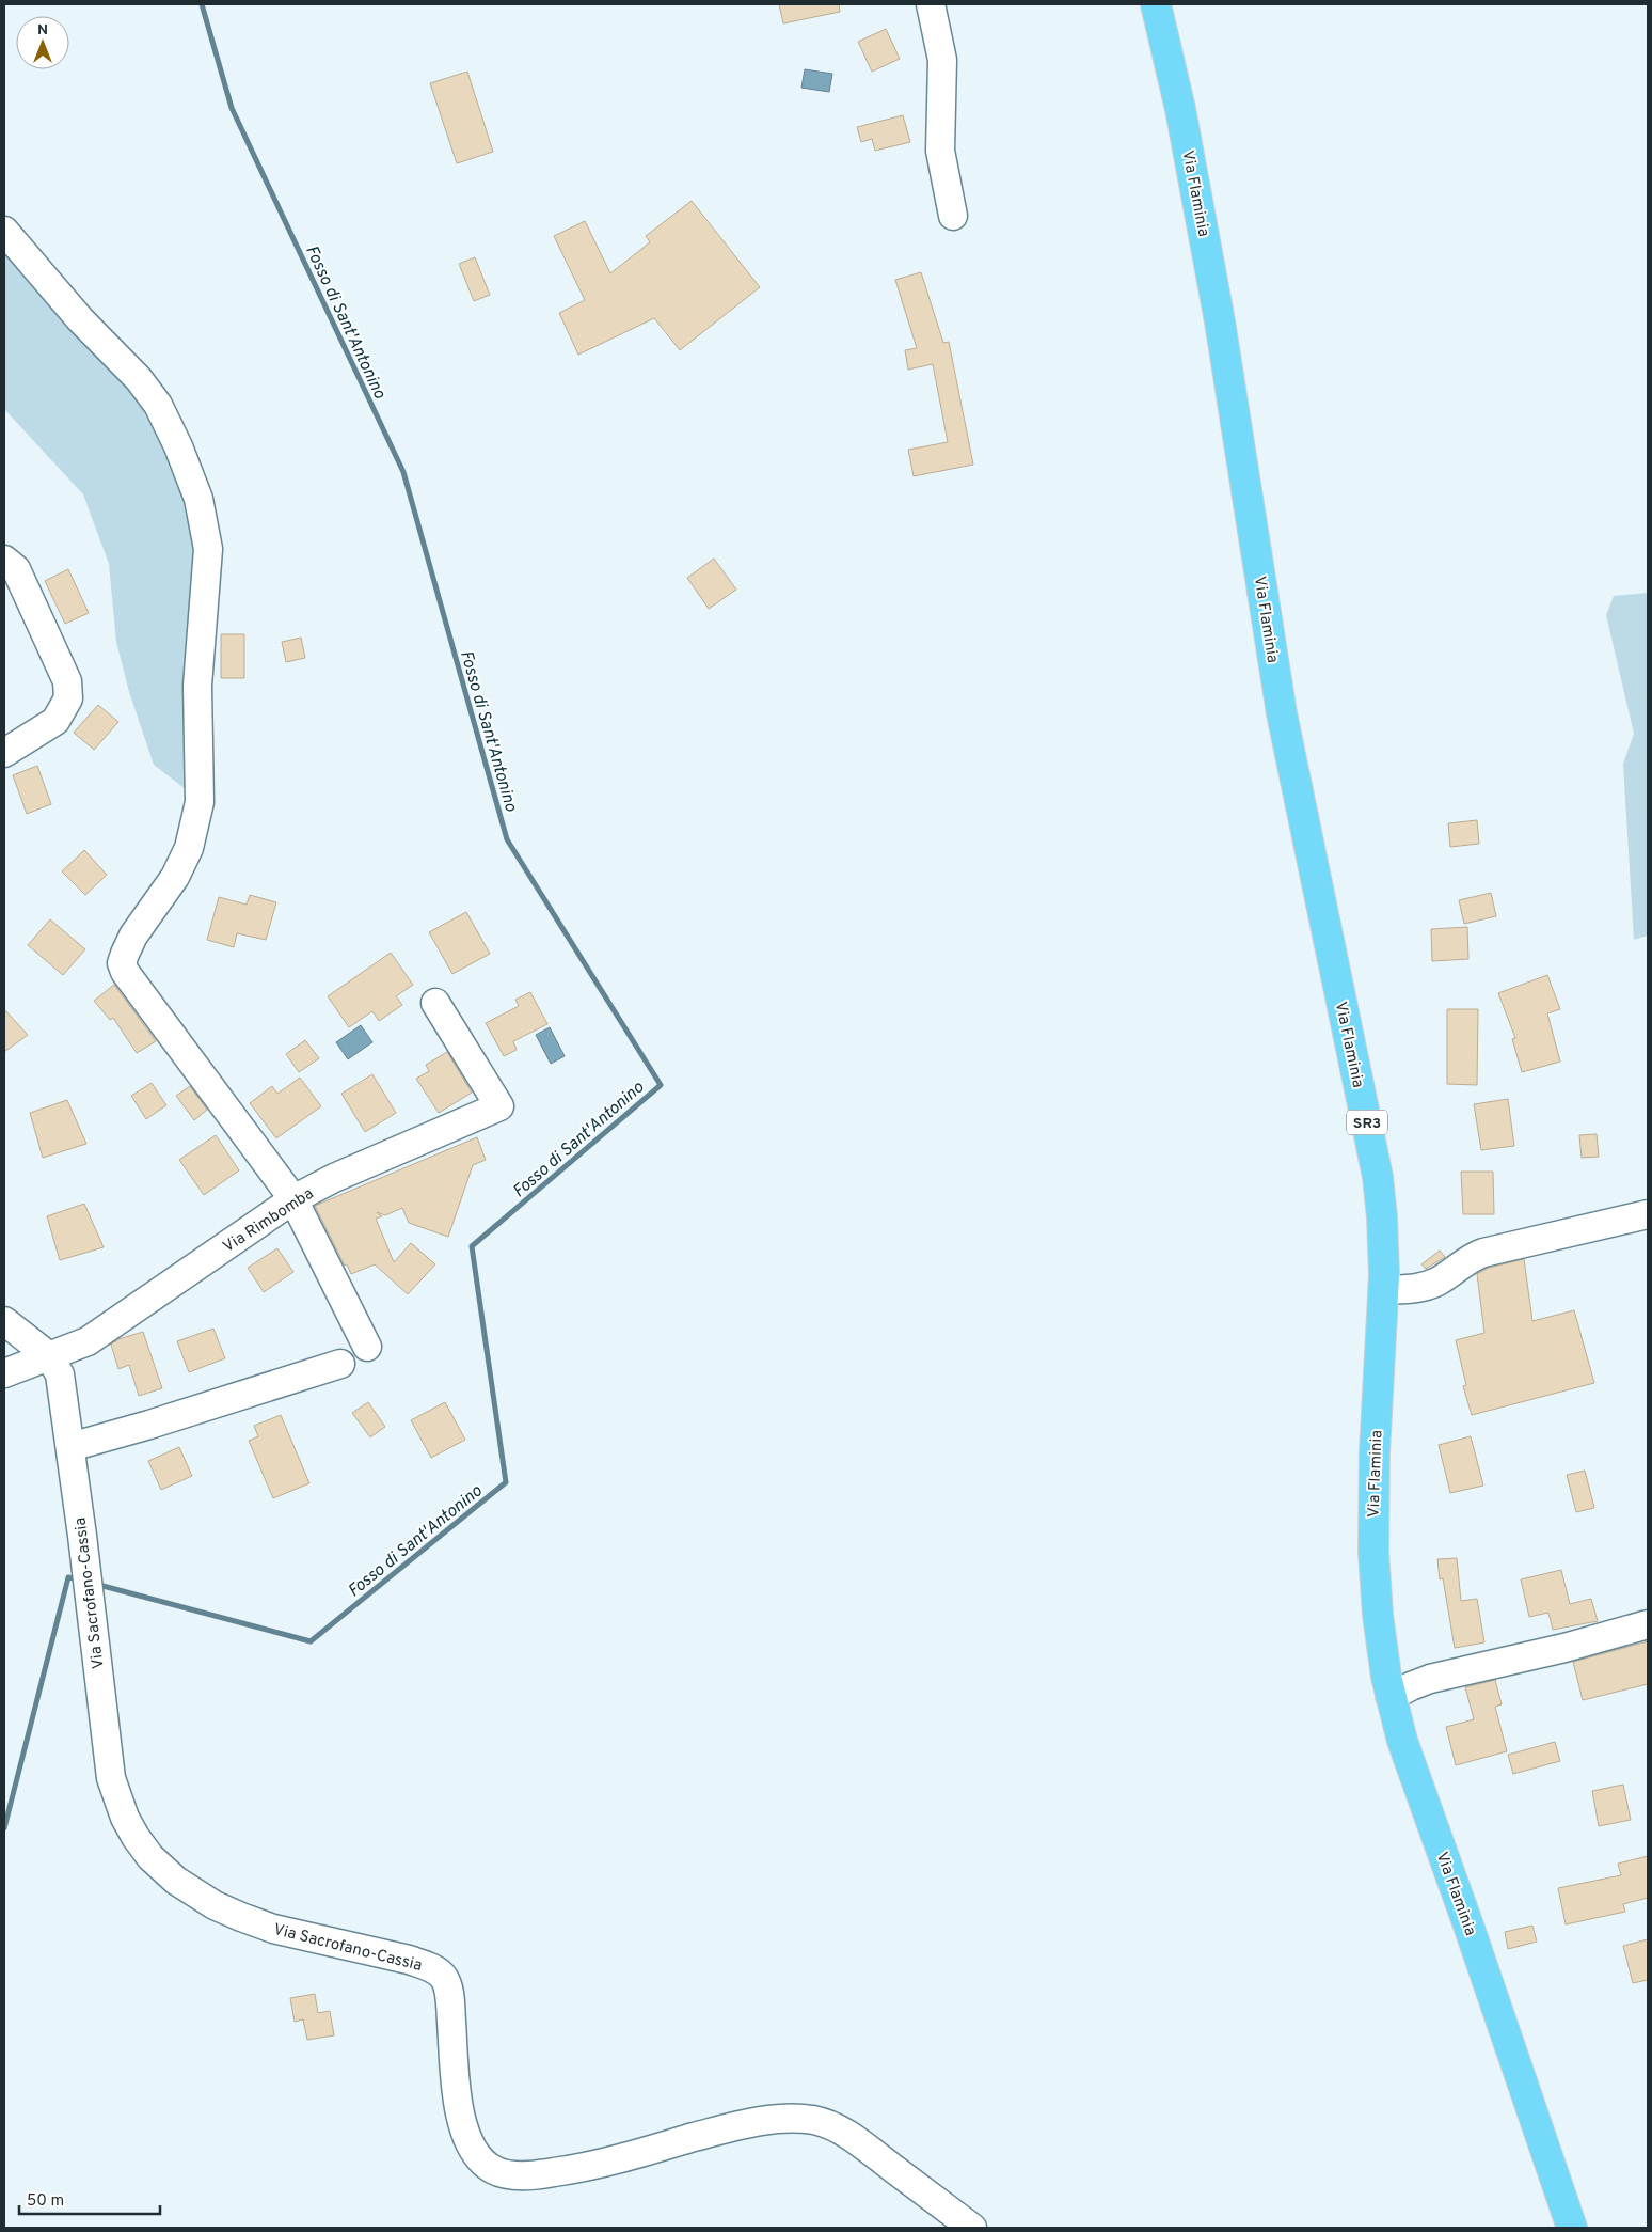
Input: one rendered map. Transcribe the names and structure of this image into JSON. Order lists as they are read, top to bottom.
{
  "streets": {
    "main road": ["Via Flaminia", "SR3"],
    "street": ["Via Rimbomba", "Via Sacrofano-Cassia"]
  },
  "crossings": [
    ["Via Rimbomba", "Via Sacrofano-Cassia"]
  ],
  "water": ["Fosso di Sant'Antonino"],
  "scale_bar": "50 m",
  "north": "top"
}
